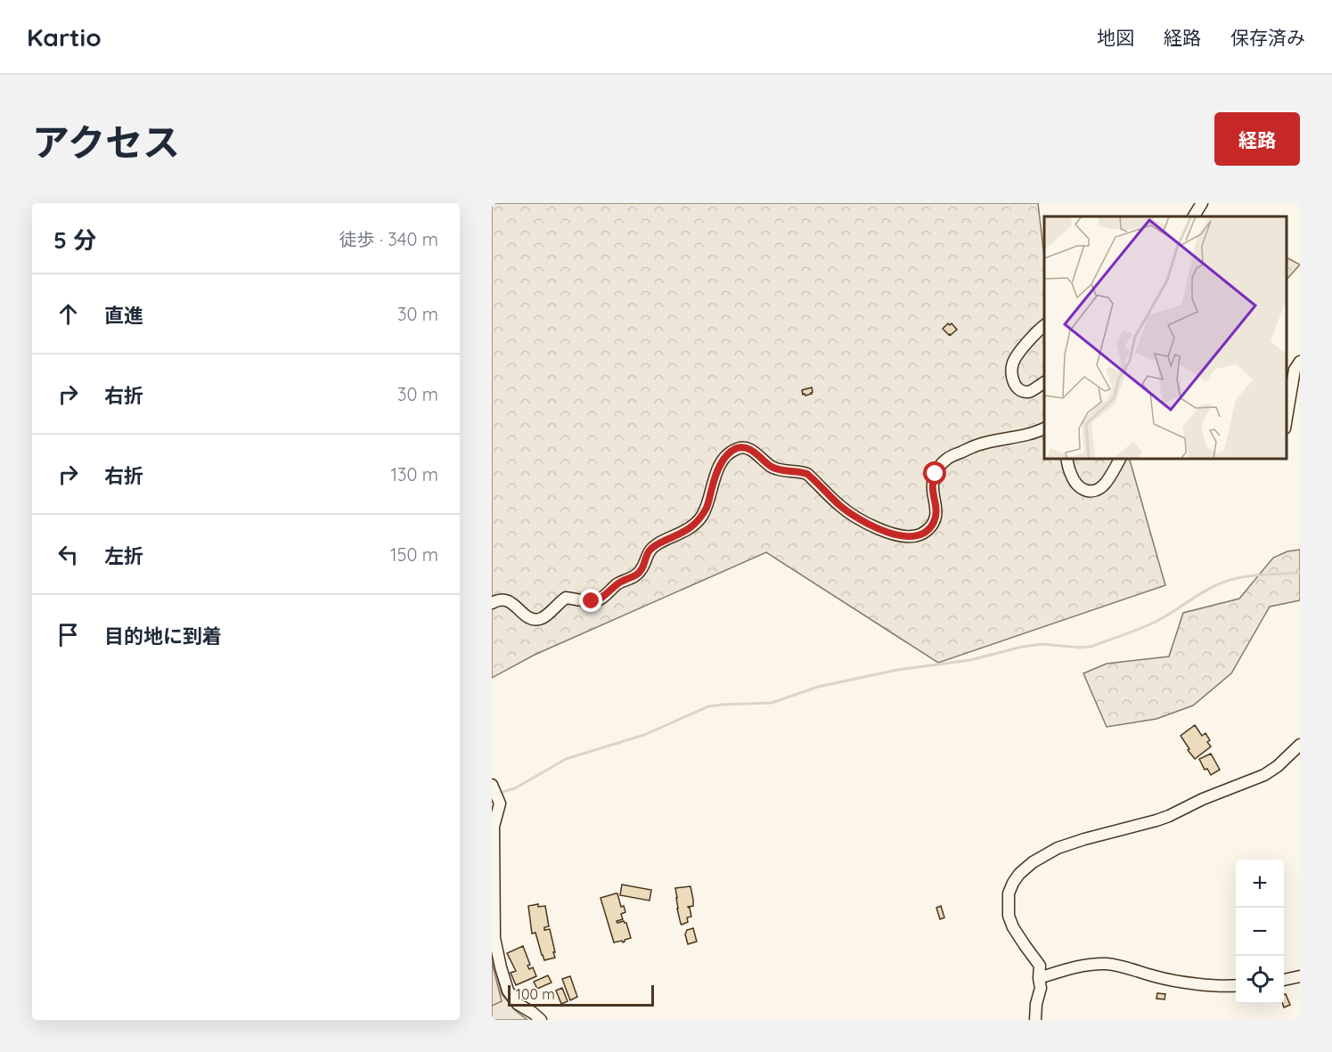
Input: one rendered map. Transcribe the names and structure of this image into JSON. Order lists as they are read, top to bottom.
{
  "scale_bar": "100 m",
  "page": {
    "header": "Kartio",
    "nav": ["地図", "経路", "保存済み"],
    "title": "アクセス",
    "buttons": "経路",
    "heading": ["5 分", "徒歩 · 340 m"],
    "list": [
      ["直進", "30 m"],
      ["右折", "30 m"],
      ["右折", "130 m"],
      ["左折", "150 m"],
      "目的地に到着"
    ],
    "map_buttons": ["+", "−"],
    "scale": "100 m"
  }
}
